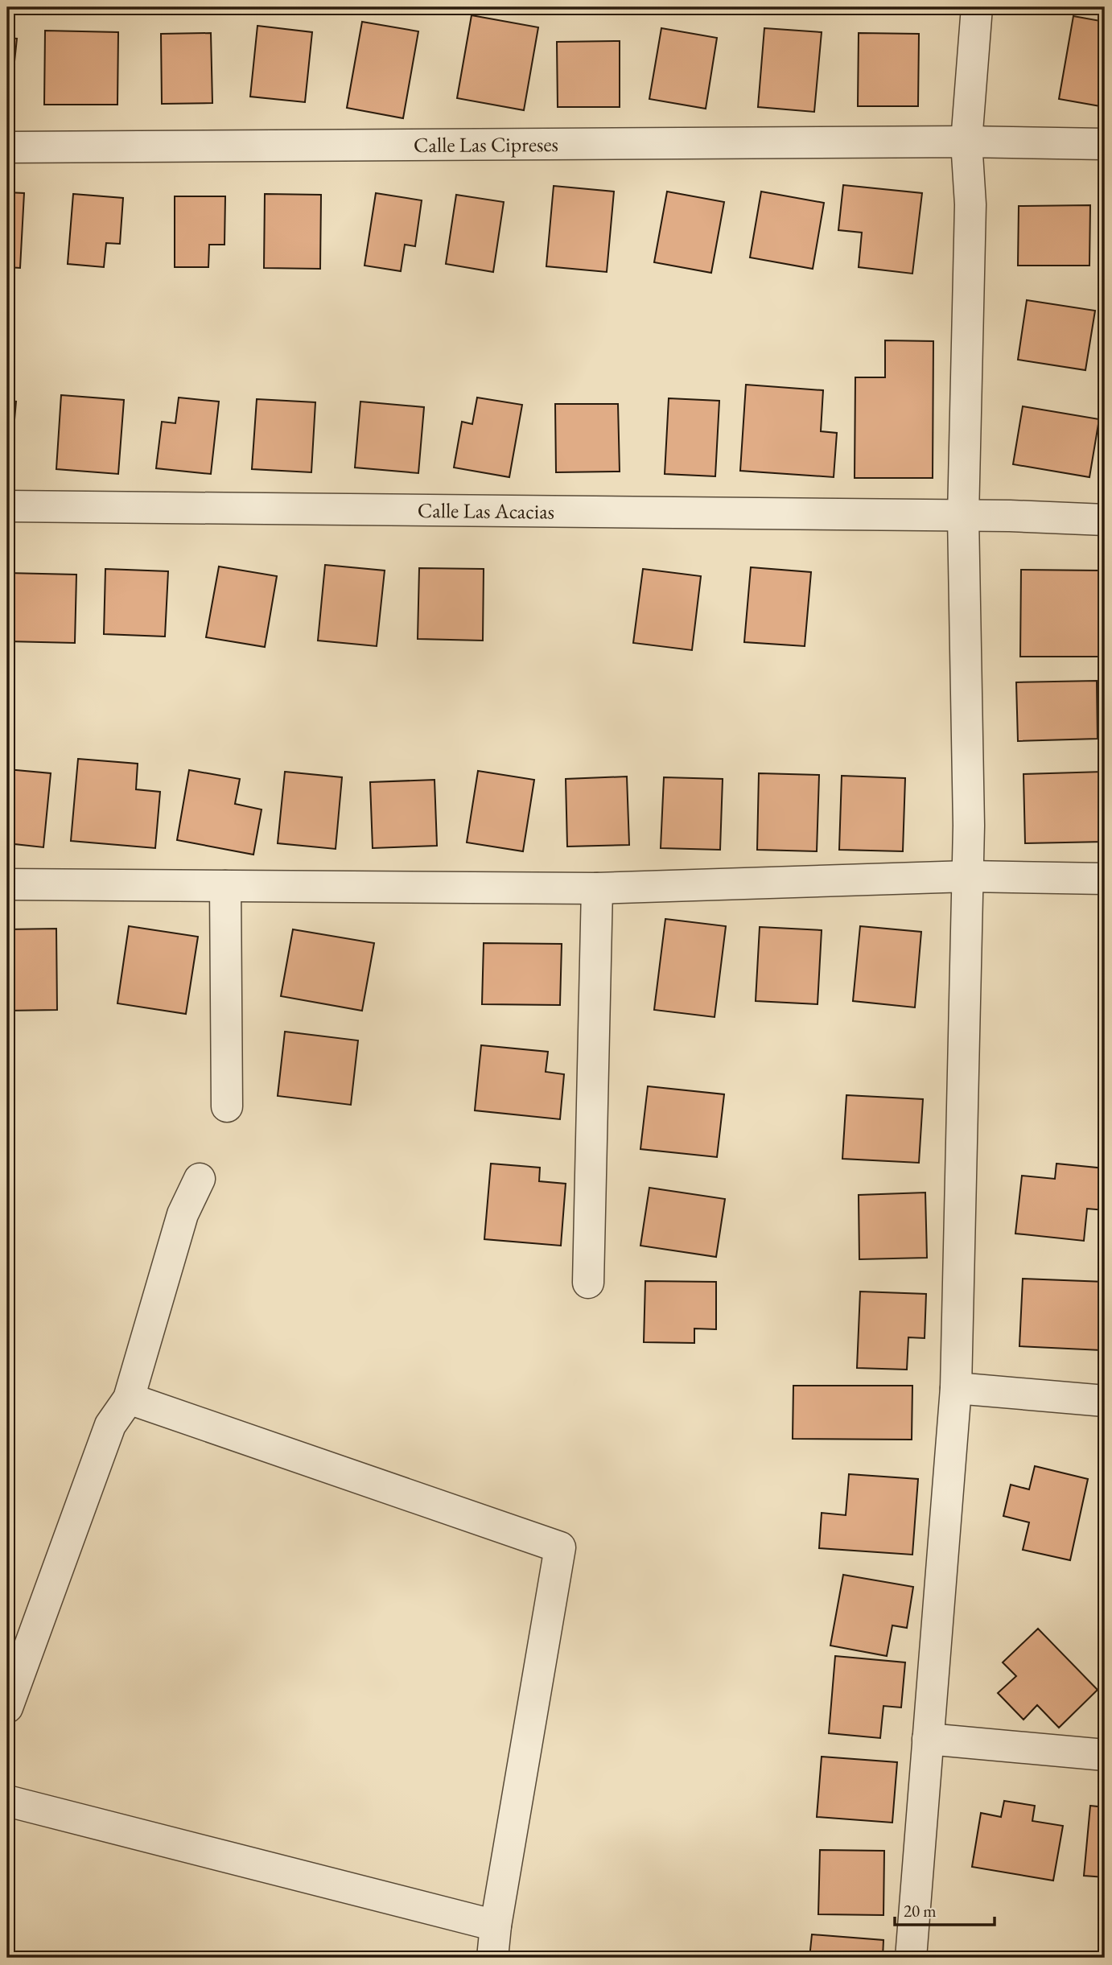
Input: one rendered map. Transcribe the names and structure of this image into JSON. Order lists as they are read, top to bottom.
{
  "streets": {
    "street": ["Calle Las Cipreses", "Calle Las Acacias"]
  },
  "scale_bar": "20 m"
}
